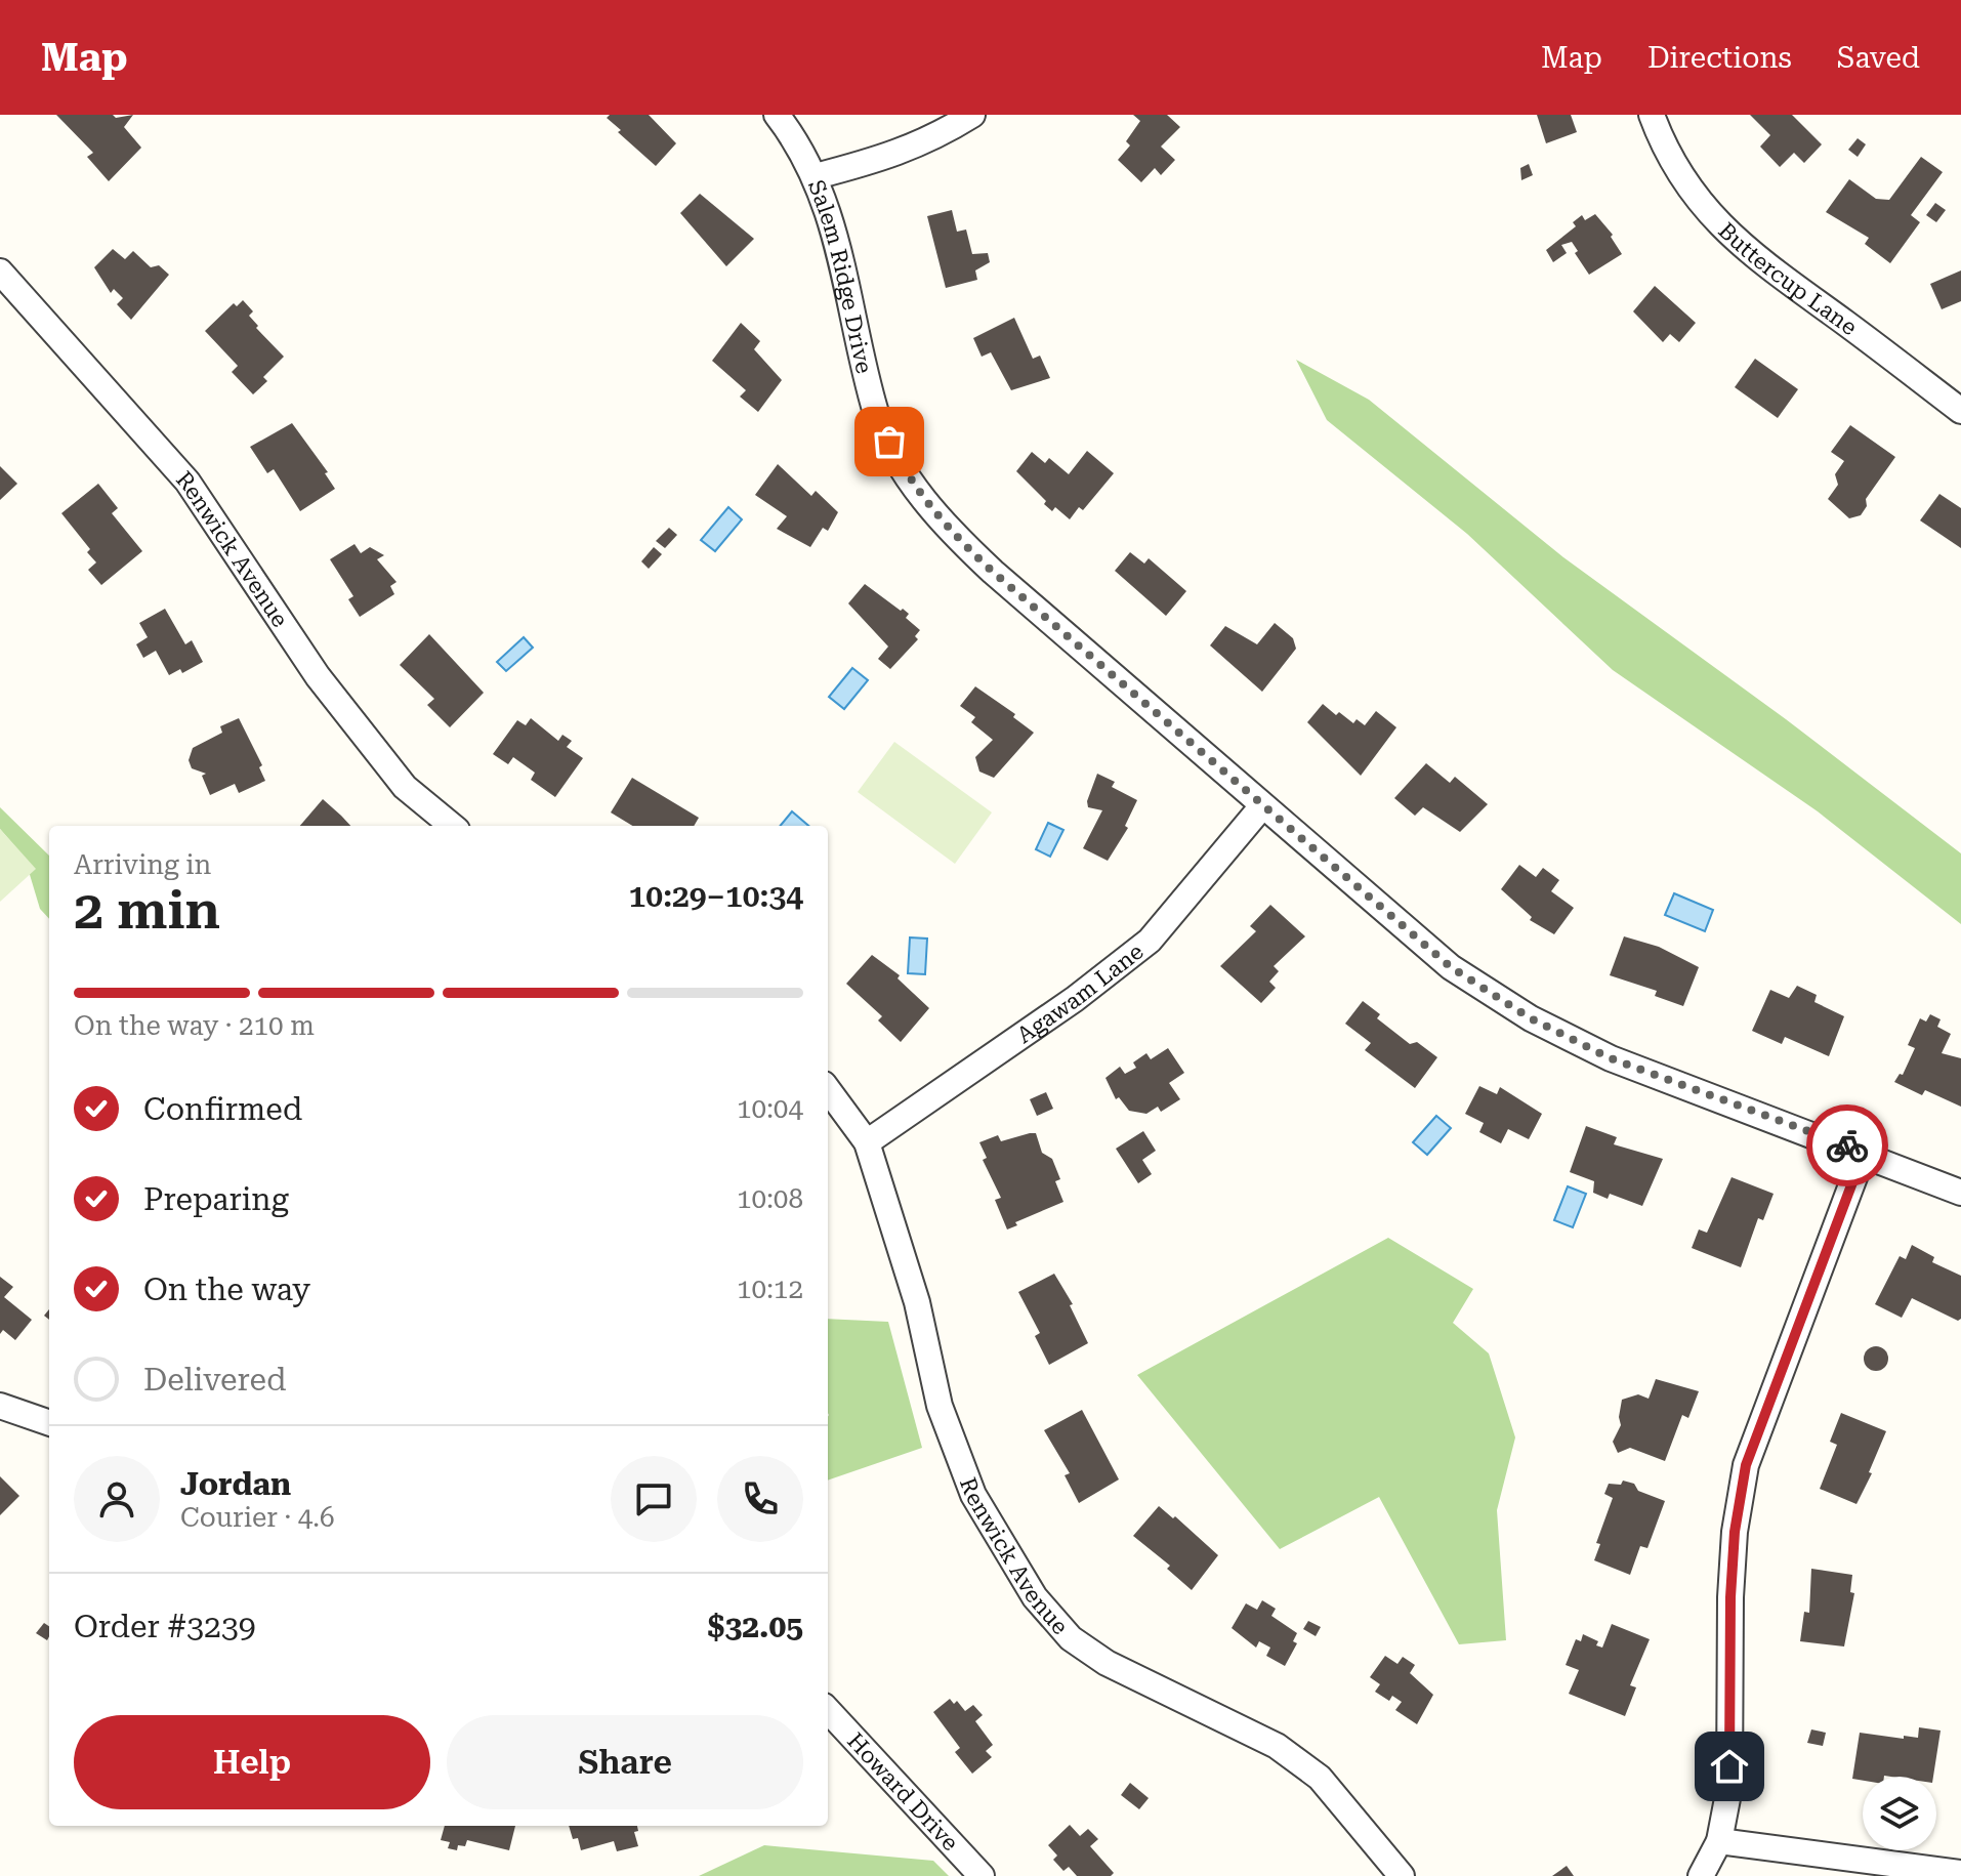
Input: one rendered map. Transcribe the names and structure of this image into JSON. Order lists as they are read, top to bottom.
{
  "streets": {
    "street": [
      "Salem Ridge Drive",
      "Buttercup Lane",
      "Renwick Avenue",
      "Agawam Lane",
      "Howard Drive"
    ]
  },
  "crossings": [
    ["Salem Ridge Drive", "Agawam Lane"],
    ["Renwick Avenue", "Agawam Lane"]
  ],
  "page": {
    "header": "Map",
    "nav": ["Map", "Directions", "Saved"],
    "heading": ["2 min", "Arriving in", "10:29–10:34"],
    "panel": [
      "Jordan",
      "Courier · 4.6",
      "Order #3239",
      "$32.05"
    ],
    "bar": "On the way · 210 m",
    "list": [
      ["Confirmed", "10:04"],
      ["Preparing", "10:08"],
      ["On the way", "10:12"],
      "Delivered"
    ],
    "buttons": ["Help", "Share"]
  }
}
